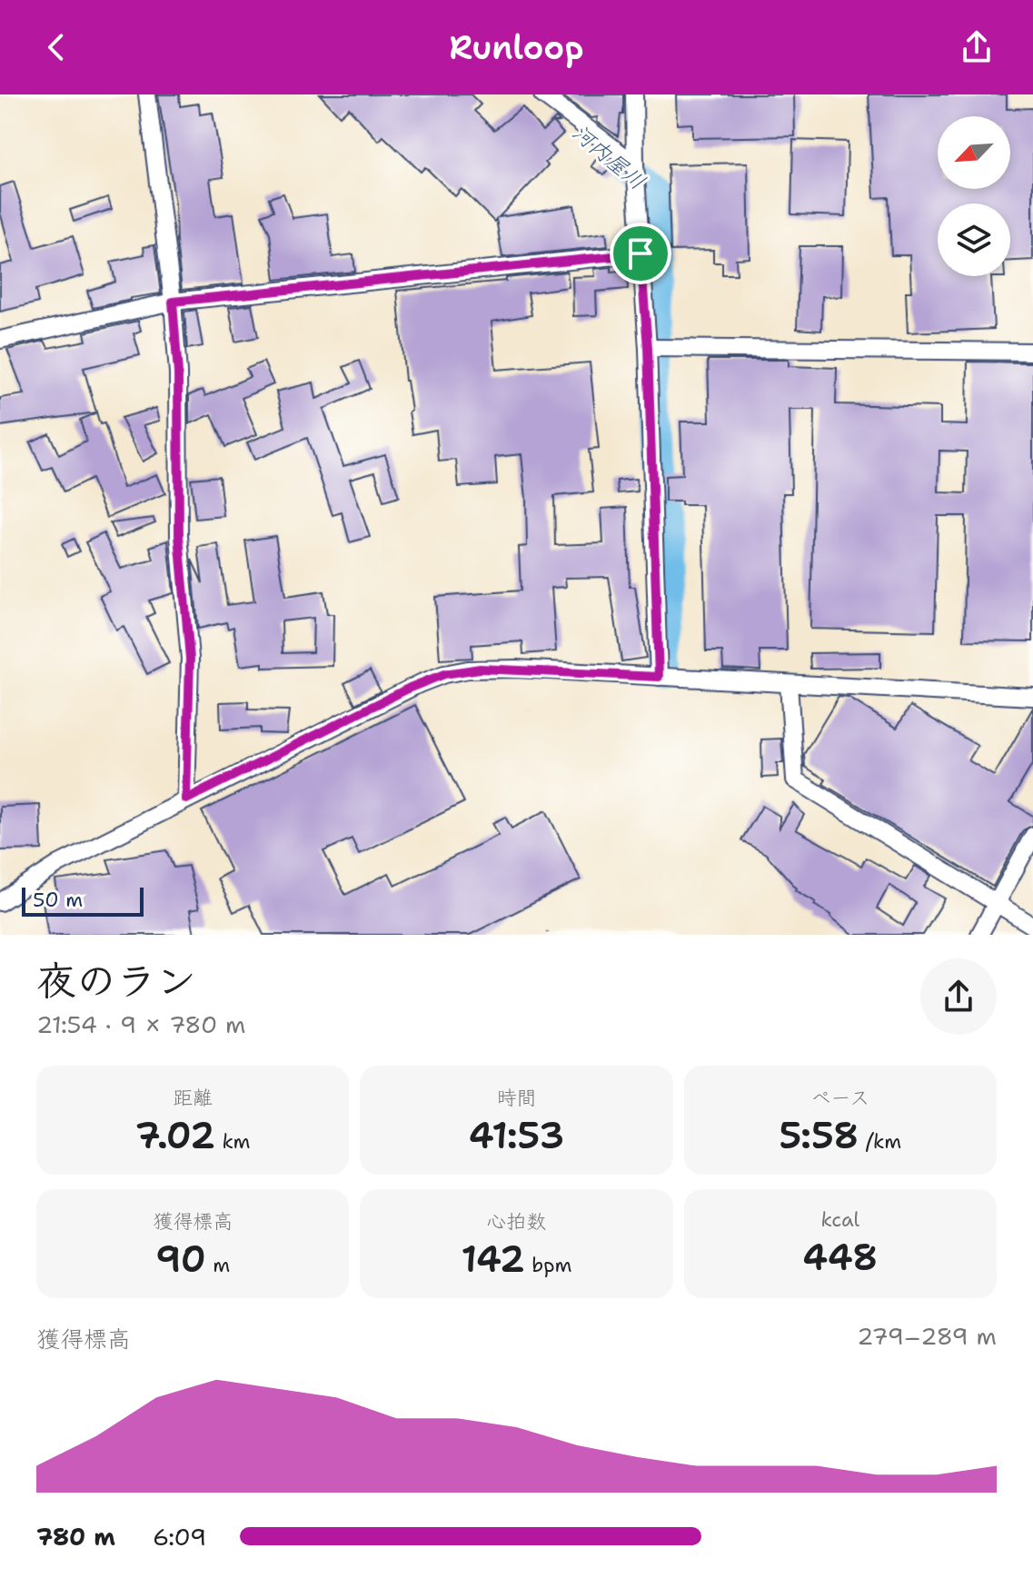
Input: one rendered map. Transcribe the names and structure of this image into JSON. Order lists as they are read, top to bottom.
{
  "water": ["河内屋川"],
  "scale_bar": "50 m",
  "north": "bottom left",
  "page": {
    "header": "Runloop",
    "scale": "50 m",
    "heading": ["夜のラン", "21:54 · 9 × 780 m"],
    "stats": [
      ["距離", "7.02 km"],
      ["時間", "41:53"],
      ["ペース", "5:58 /km"],
      ["獲得標高", "90 m"],
      ["心拍数", "142 bpm"],
      ["kcal", "448"]
    ],
    "chart": ["獲得標高", "279–289 m"],
    "list": [
      {
        "name": "780 m",
        "note": "6:09"
      }
    ]
  }
}
